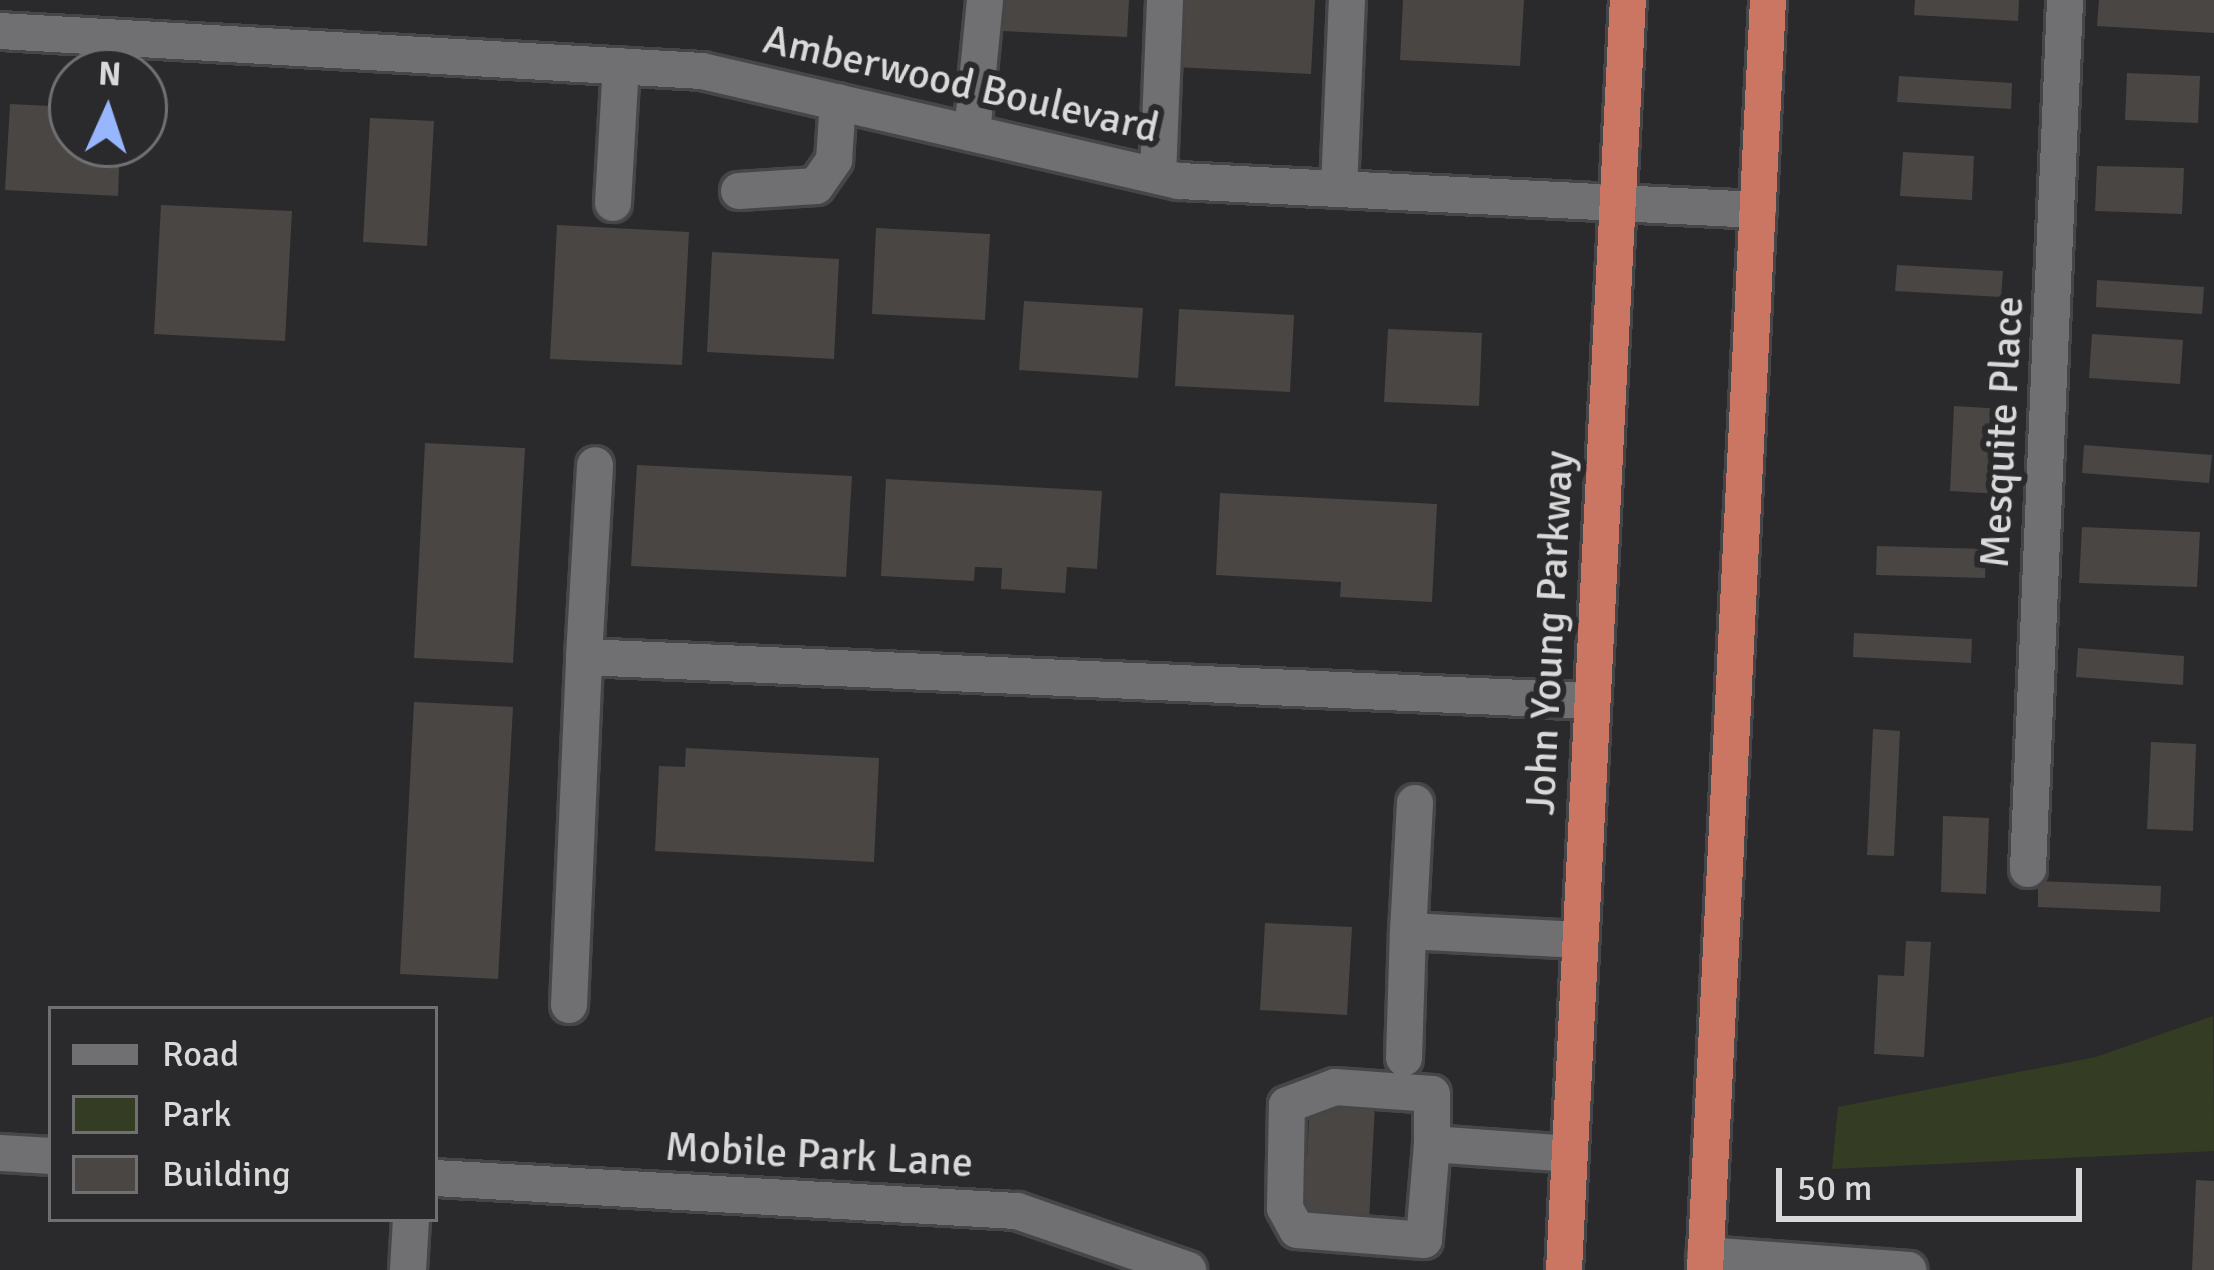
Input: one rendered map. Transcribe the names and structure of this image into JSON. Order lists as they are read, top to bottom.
{
  "streets": {
    "highway": ["John Young Parkway"],
    "street": ["Amberwood Boulevard", "Mesquite Place", "Mobile Park Lane"]
  },
  "crossings": [
    ["Amberwood Boulevard", "John Young Parkway"]
  ],
  "legend": ["Road", "Park", "Building"],
  "scale_bar": "50 m",
  "north": "top"
}
